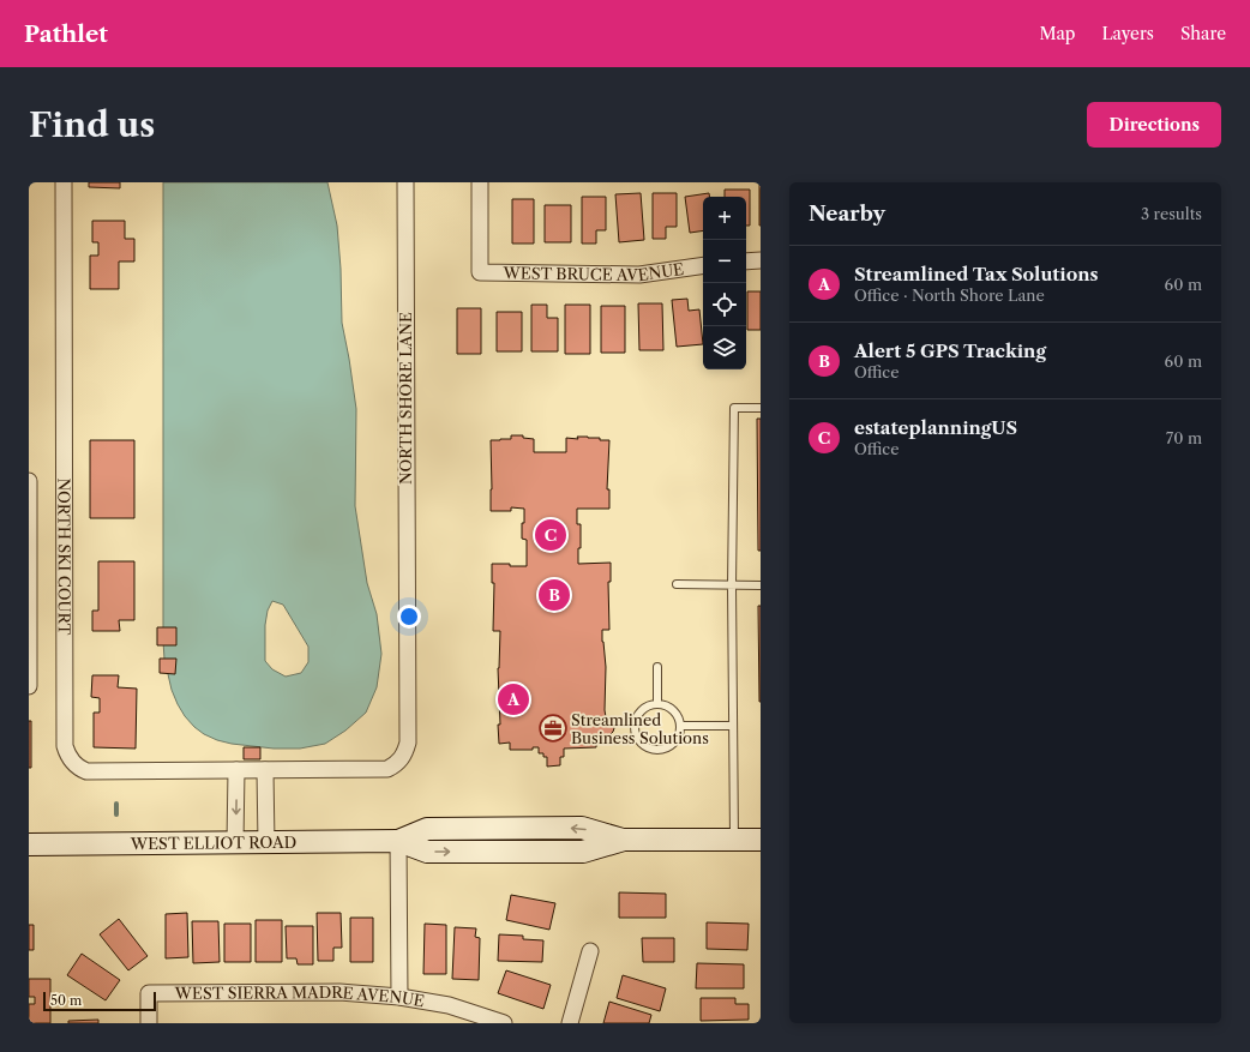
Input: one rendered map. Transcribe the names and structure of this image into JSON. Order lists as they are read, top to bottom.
{
  "streets": {
    "main road": ["WEST ELLIOT ROAD"],
    "street": [
      "WEST BRUCE AVENUE",
      "NORTH SHORE LANE",
      "NORTH SKI COURT",
      "WEST SIERRA MADRE AVENUE"
    ]
  },
  "crossings": [
    ["NORTH SHORE LANE", "NORTH SKI COURT"]
  ],
  "places": {
    "office": ["Streamlined Business Solutions"]
  },
  "scale_bar": "50 m",
  "page": {
    "header": "Pathlet",
    "nav": ["Map", "Layers", "Share"],
    "buttons": "Directions",
    "title": "Find us",
    "heading": ["Nearby", "3 results"],
    "map_buttons": ["+", "−"],
    "list": [
      {
        "mark": "A",
        "name": "Streamlined Tax Solutions",
        "note": "Office · North Shore Lane",
        "value": "60 m"
      },
      {
        "mark": "B",
        "name": "Alert 5 GPS Tracking",
        "note": "Office",
        "value": "60 m"
      },
      {
        "mark": "C",
        "name": "estateplanningUS",
        "note": "Office",
        "value": "70 m"
      }
    ],
    "pins": ["C", "B", "A"],
    "scale": "50 m"
  }
}
